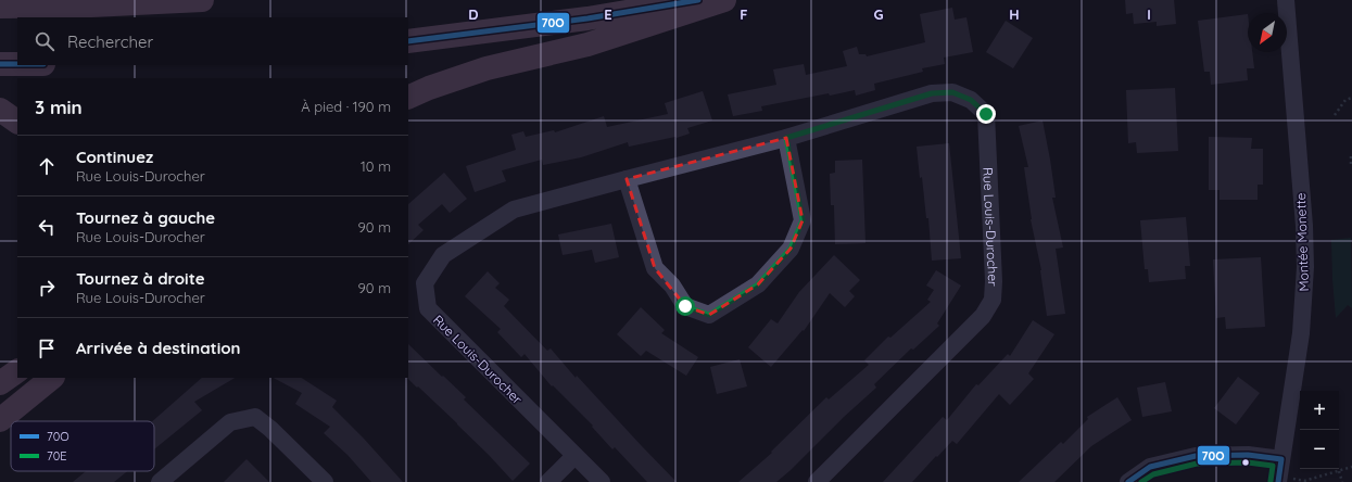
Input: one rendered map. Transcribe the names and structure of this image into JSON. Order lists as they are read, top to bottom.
{
  "streets": {
    "street": ["Rue Louis-Durocher", "Montée Monette"]
  },
  "lines": ["transit line 70O", "transit line 70E"],
  "legend": ["70O", "70E"],
  "north": "bottom left",
  "page": {
    "search": "Rechercher",
    "heading": ["3 min", "À pied · 190 m"],
    "list": [
      ["Continuez", "Rue Louis-Durocher", "10 m"],
      ["Tournez à gauche", "Rue Louis-Durocher", "90 m"],
      ["Tournez à droite", "Rue Louis-Durocher", "90 m"],
      "Arrivée à destination"
    ],
    "map_buttons": ["+", "−"]
  },
  "grid": {
    "columns": [
      "D",
      "E",
      "F",
      "G",
      "H",
      "I"
    ]
  }
}
